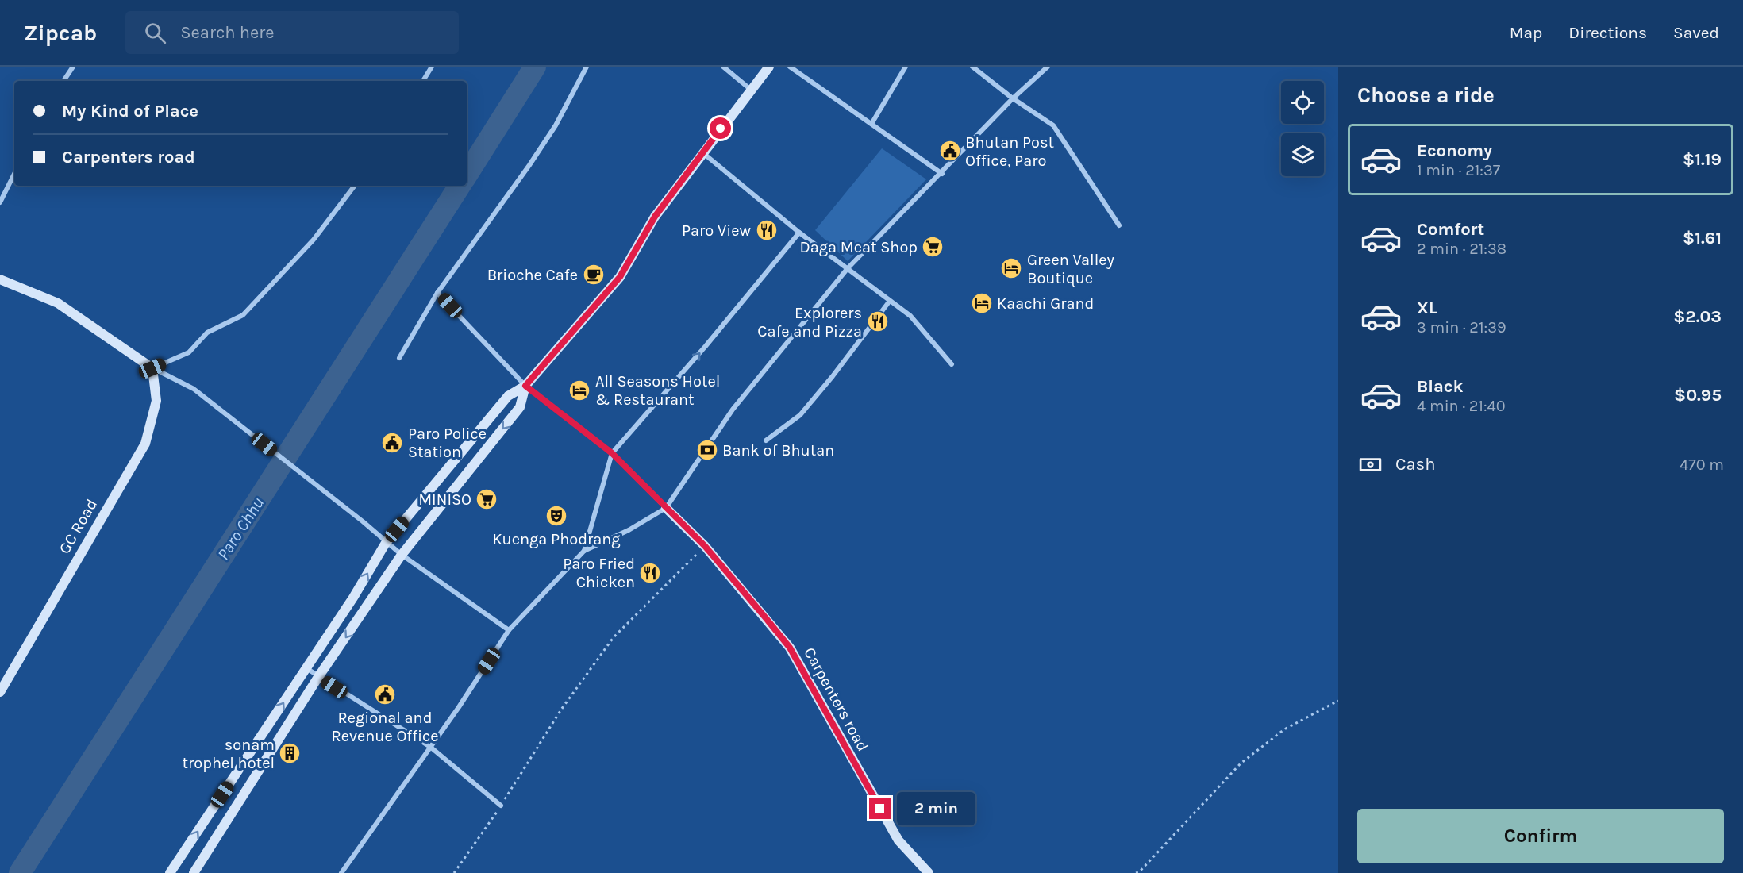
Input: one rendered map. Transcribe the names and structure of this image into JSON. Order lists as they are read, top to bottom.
{
  "streets": {
    "street": ["GC Road", "Carpenters road"]
  },
  "water": ["Paro Chhu"],
  "places": {
    "public building": ["Bhutan Post Office, Paro", "Paro Police Station", "Regional and Revenue Office"],
    "restaurant": ["Paro View", "Explorers Cafe and Pizza", "Paro Fried Chicken"],
    "supermarket": ["Daga Meat Shop", "MINISO"],
    "hotel": ["Green Valley Boutique", "Kaachi Grand", "All Seasons Hotel & Restaurant"],
    "cafe": ["Brioche Cafe"],
    "bank": ["Bank of Bhutan"],
    "theatre": ["Kuenga Phodrang"],
    "building": ["sonam trophel hotel"]
  },
  "page": {
    "header": "Zipcab",
    "search": "Search here",
    "nav": ["Map", "Directions", "Saved"],
    "heading": "Choose a ride",
    "banner": ["My Kind of Place", "Carpenters road"],
    "list": [
      {
        "name": "Economy",
        "note": "1 min · 21:37",
        "value": "$1.19"
      },
      {
        "name": "Comfort",
        "note": "2 min · 21:38",
        "value": "$1.61"
      },
      {
        "name": "XL",
        "note": "3 min · 21:39",
        "value": "$2.03"
      },
      {
        "name": "Black",
        "note": "4 min · 21:40",
        "value": "$0.95"
      }
    ],
    "pay": ["Cash", "470 m"],
    "bubble": "2 min",
    "buttons": "Confirm"
  }
}
